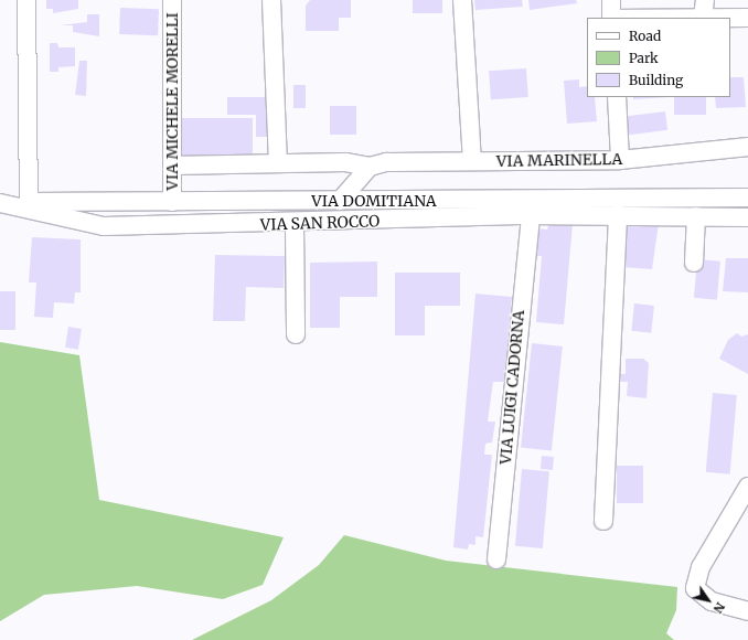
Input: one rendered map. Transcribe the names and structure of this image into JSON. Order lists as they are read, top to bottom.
{
  "streets": {
    "street": [
      "VIA MICHELE MORELLI",
      "VIA MARINELLA",
      "VIA DOMITIANA",
      "VIA SAN ROCCO",
      "VIA LUIGI CADORNA"
    ]
  },
  "crossings": [
    ["VIA MICHELE MORELLI", "VIA MARINELLA"],
    ["VIA MICHELE MORELLI", "VIA DOMITIANA"],
    ["VIA DOMITIANA", "VIA SAN ROCCO"],
    ["VIA SAN ROCCO", "VIA LUIGI CADORNA"]
  ],
  "legend": ["Road", "Park", "Building"],
  "north": "bottom right"
}
